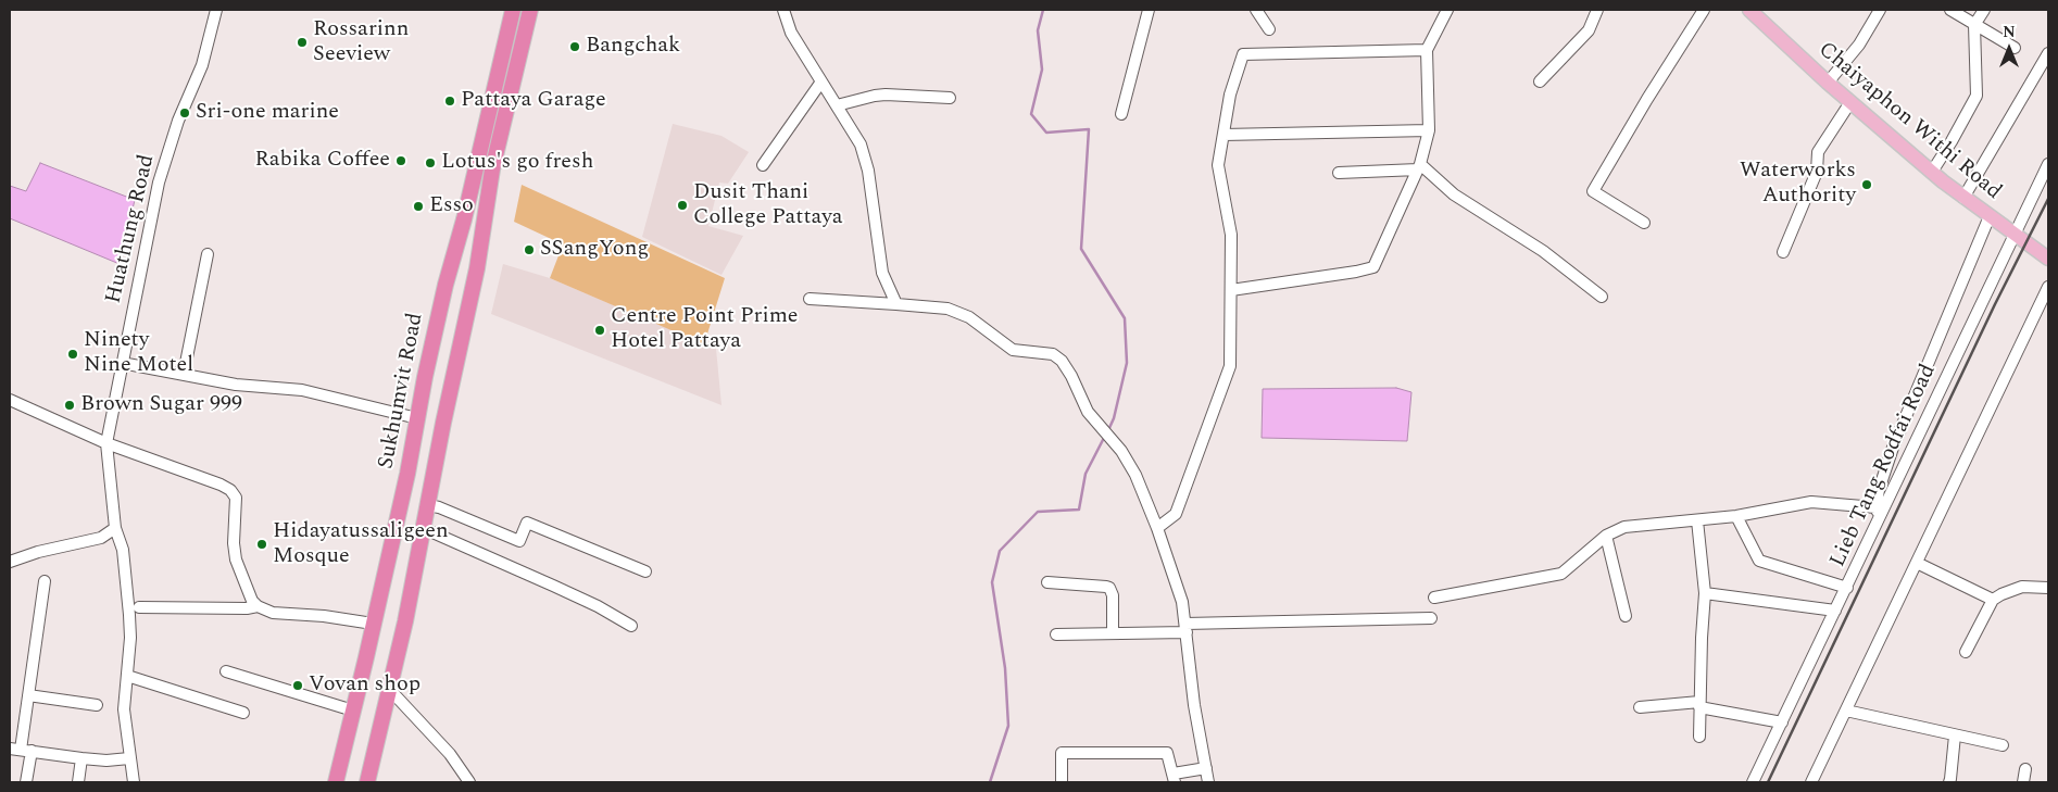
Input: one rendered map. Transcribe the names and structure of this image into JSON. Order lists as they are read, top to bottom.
{
  "streets": {
    "highway": ["Sukhumvit Road"],
    "main road": ["Chaiyaphon Withi Road"],
    "street": ["Huathung Road", "Lieb Tang Rodfai Road"]
  },
  "crossings": [
    ["Chaiyaphon Withi Road", "Lieb Tang Rodfai Road"]
  ],
  "places": [
    "Rossarinn Seeview",
    "Bangchak",
    "Pattaya Garage",
    "Sri-one marine",
    "Rabika Coffee",
    "Lotus's go fresh",
    "Waterworks Authority",
    "Dusit Thani College Pattaya",
    "Esso",
    "SSangYong",
    "Centre Point Prime Hotel Pattaya",
    "Ninety Nine Motel",
    "Brown Sugar 999",
    "Hidayatussaligeen Mosque",
    "Vovan shop"
  ],
  "north": "top"
}
